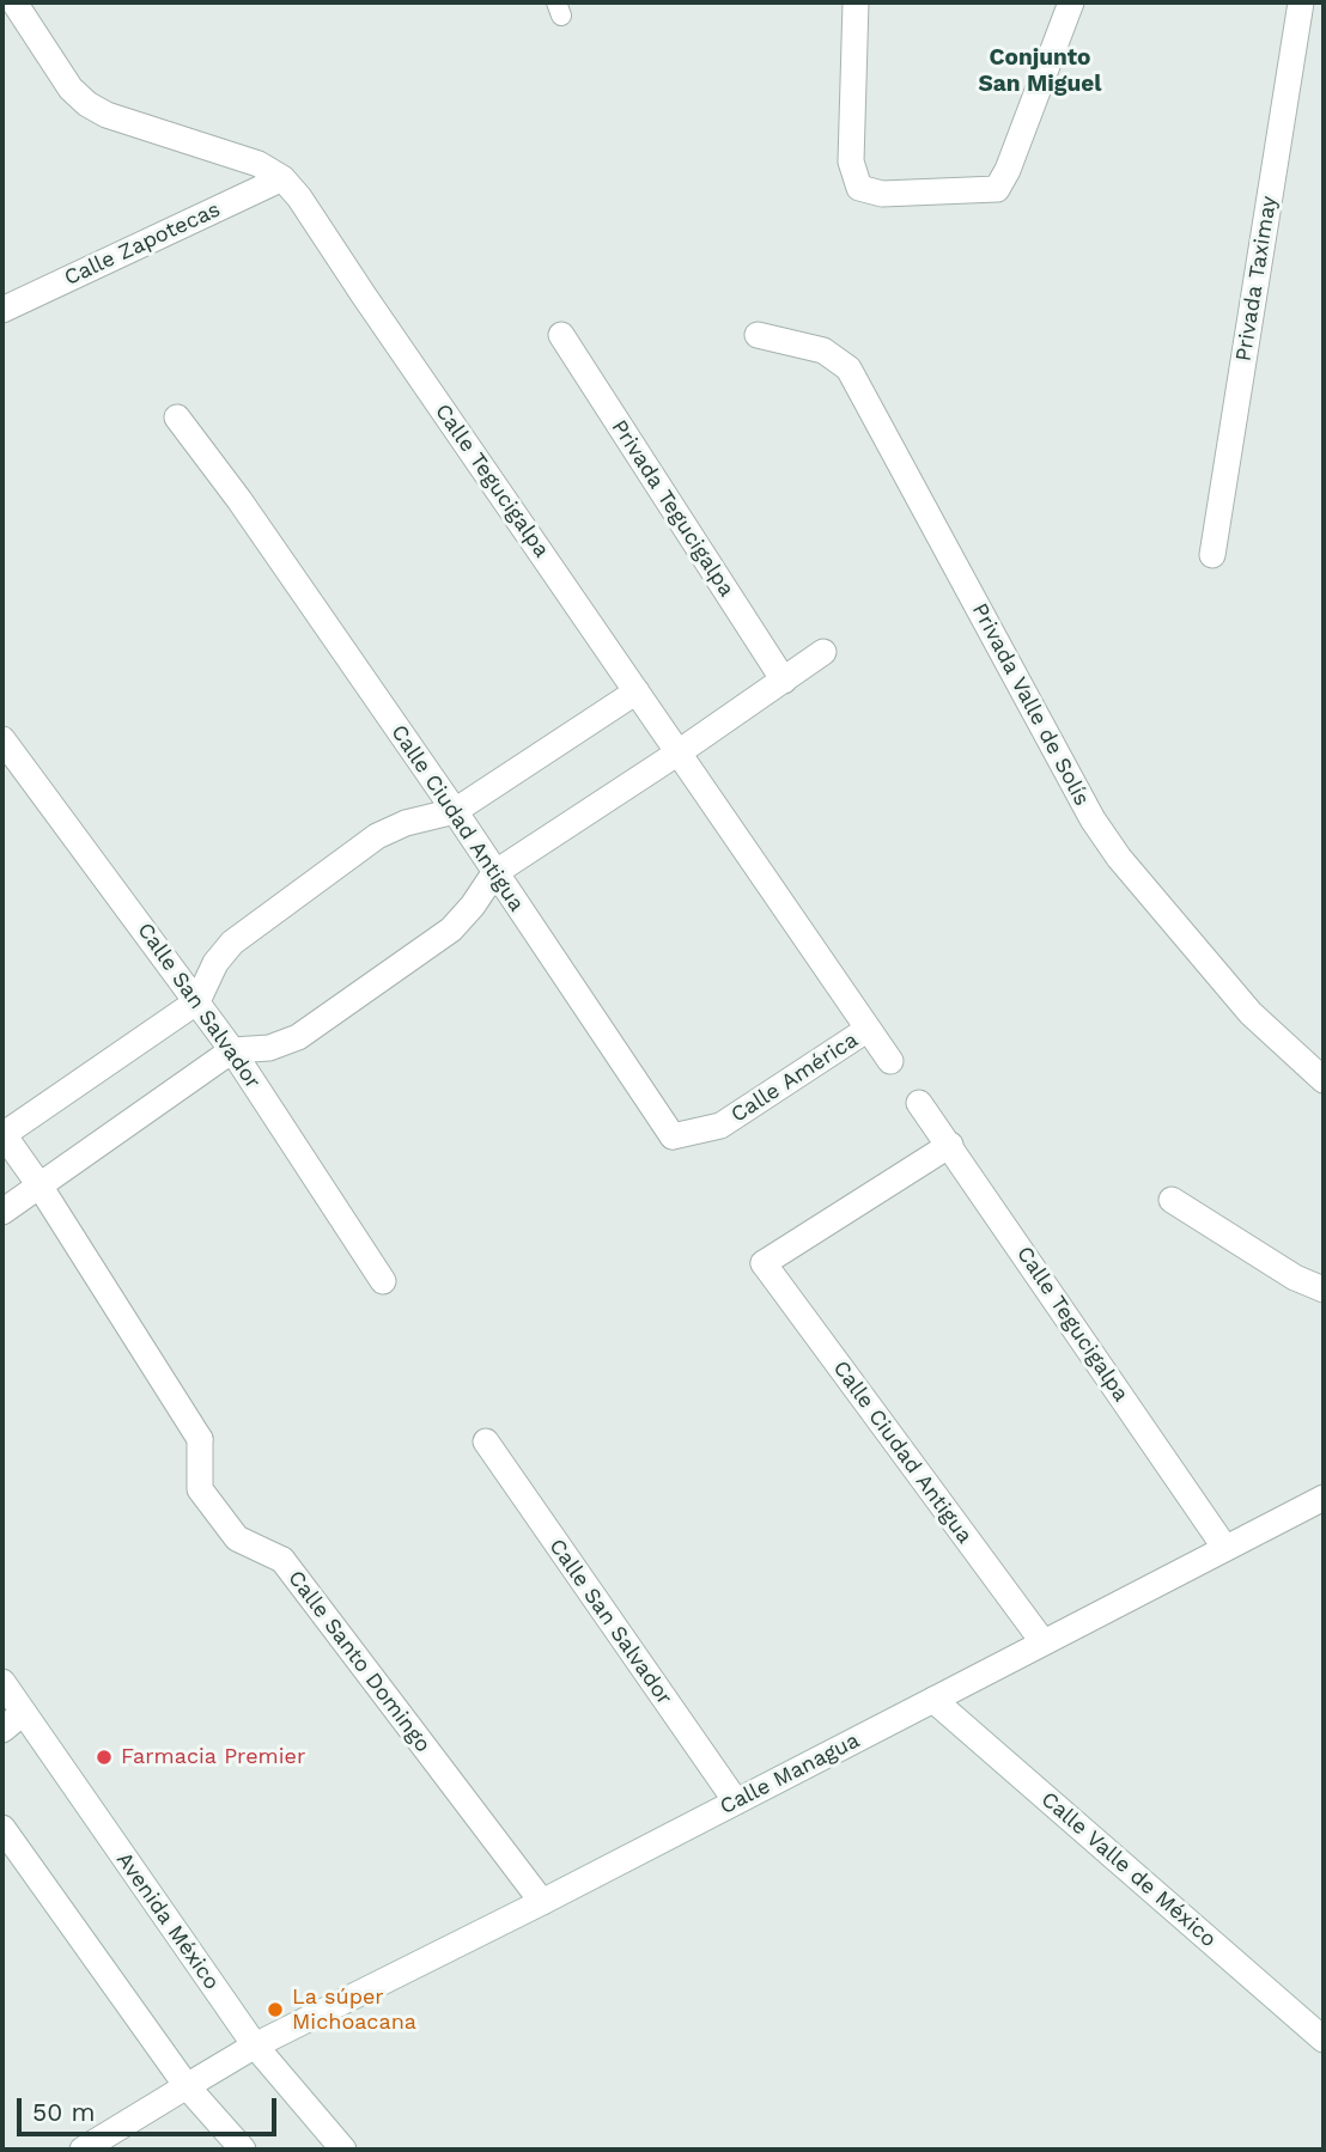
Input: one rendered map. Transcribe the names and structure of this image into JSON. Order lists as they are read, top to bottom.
{
  "streets": {
    "street": [
      "Calle Zapotecas",
      "Privada Taximay",
      "Calle Tegucigalpa",
      "Privada Tegucigalpa",
      "Privada Valle de Solís",
      "Calle Ciudad Antigua",
      "Calle San Salvador",
      "Calle América",
      "Calle Santo Domingo",
      "Calle Managua",
      "Calle Valle de México",
      "Avenida México"
    ]
  },
  "crossings": [
    ["Calle Zapotecas", "Calle Tegucigalpa"],
    ["Calle Tegucigalpa", "Calle Ciudad Antigua"],
    ["Calle Tegucigalpa", "Calle América"],
    ["Calle Tegucigalpa", "Calle Managua"],
    ["Calle Ciudad Antigua", "Calle América"],
    ["Calle Ciudad Antigua", "Calle Managua"],
    ["Calle San Salvador", "Calle Managua"],
    ["Calle Santo Domingo", "Calle Managua"],
    ["Calle Managua", "Calle Valle de México"],
    ["Calle Managua", "Avenida México"]
  ],
  "districts": ["Conjunto San Miguel"],
  "places": ["Farmacia Premier", "La súper Michoacana"],
  "scale_bar": "50 m"
}
